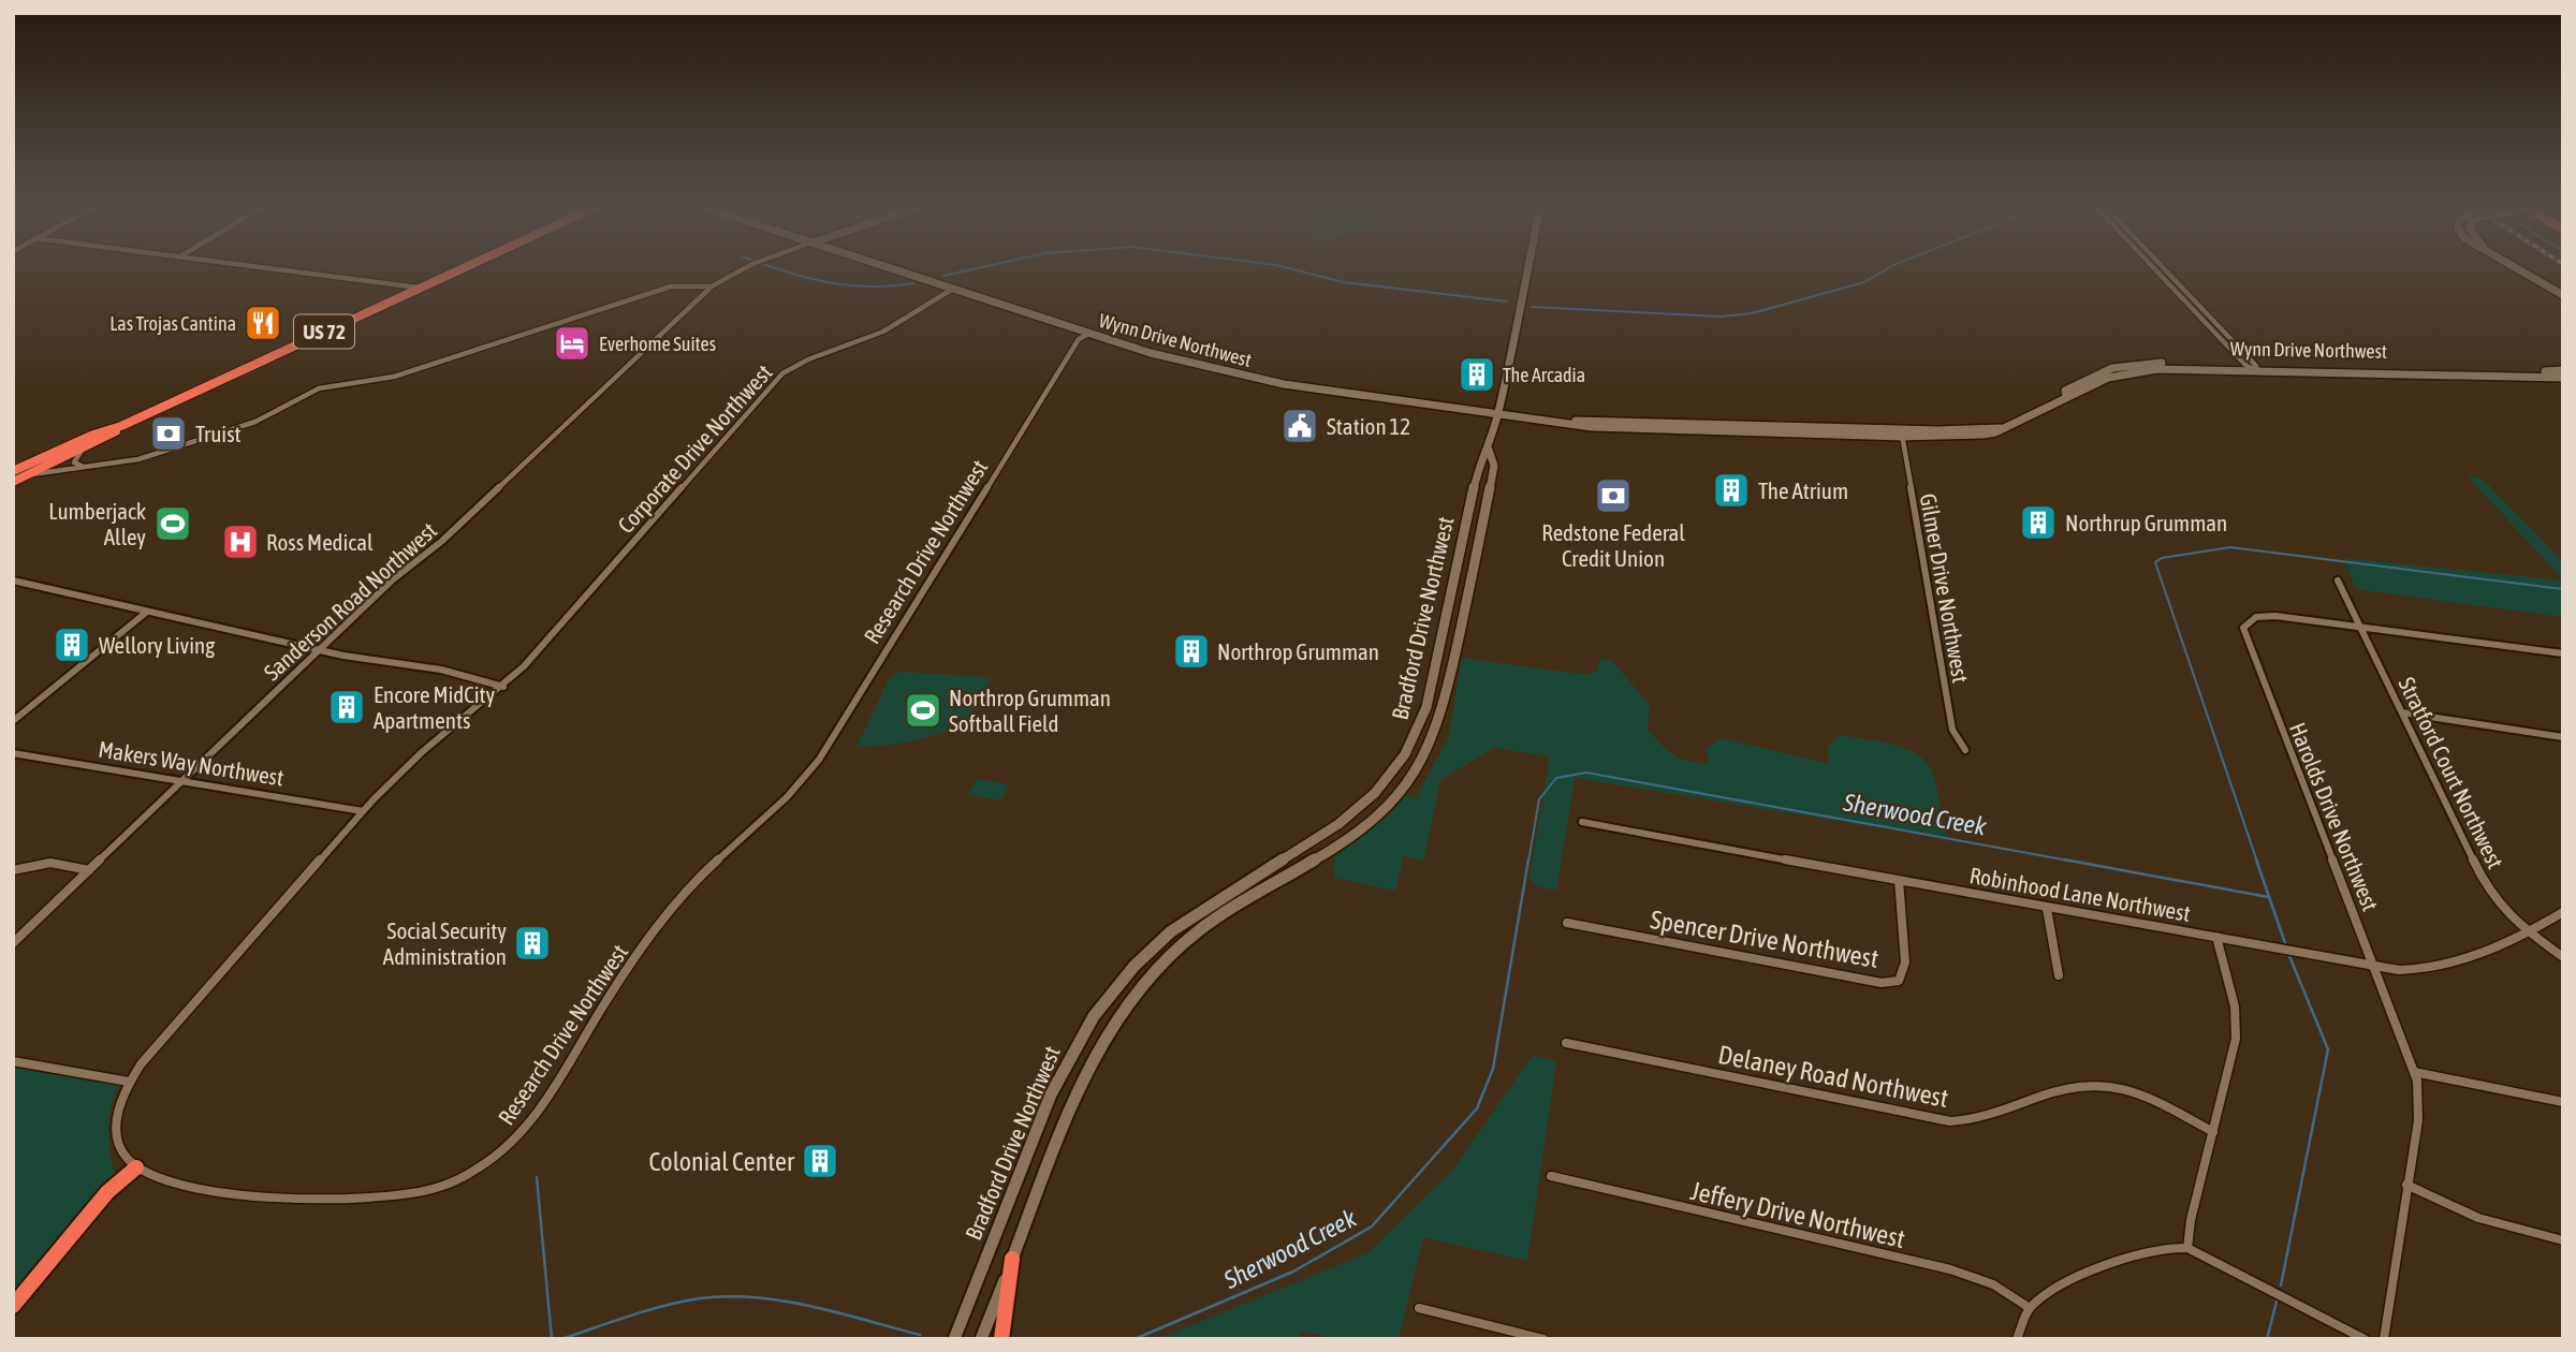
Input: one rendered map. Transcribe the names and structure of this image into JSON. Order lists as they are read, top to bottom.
{
  "streets": {
    "highway": ["US 72"],
    "main road": ["Wynn Drive Northwest", "Bradford Drive Northwest"],
    "street": [
      "Corporate Drive Northwest",
      "Research Drive Northwest",
      "Gilmer Drive Northwest",
      "Sanderson Road Northwest",
      "Makers Way Northwest",
      "Stratford Court Northwest",
      "Harolds Drive Northwest",
      "Robinhood Lane Northwest",
      "Spencer Drive Northwest",
      "Delaney Road Northwest",
      "Jeffery Drive Northwest"
    ]
  },
  "crossings": [
    ["Wynn Drive Northwest", "Corporate Drive Northwest"],
    ["Wynn Drive Northwest", "Research Drive Northwest"],
    ["Wynn Drive Northwest", "Gilmer Drive Northwest"],
    ["Wynn Drive Northwest", "Bradford Drive Northwest"],
    ["Sanderson Road Northwest", "Makers Way Northwest"],
    ["Stratford Court Northwest", "Harolds Drive Northwest"],
    ["Stratford Court Northwest", "Robinhood Lane Northwest"],
    ["Harolds Drive Northwest", "Robinhood Lane Northwest"],
    ["Robinhood Lane Northwest", "Spencer Drive Northwest"]
  ],
  "water": ["Sherwood Creek"],
  "places": {
    "restaurant": ["Las Trojas Cantina"],
    "hotel": ["Everhome Suites"],
    "building": [
      "The Arcadia",
      "The Atrium",
      "Northrup Grumman",
      "Wellory Living",
      "Northrop Grumman",
      "Encore MidCity Apartments",
      "Social Security Administration",
      "Colonial Center"
    ],
    "public building": ["Station 12"],
    "bank": ["Truist", "Redstone Federal Credit Union"],
    "sports": ["Lumberjack Alley", "Northrop Grumman Softball Field"],
    "hospital": ["Ross Medical"]
  }
}
